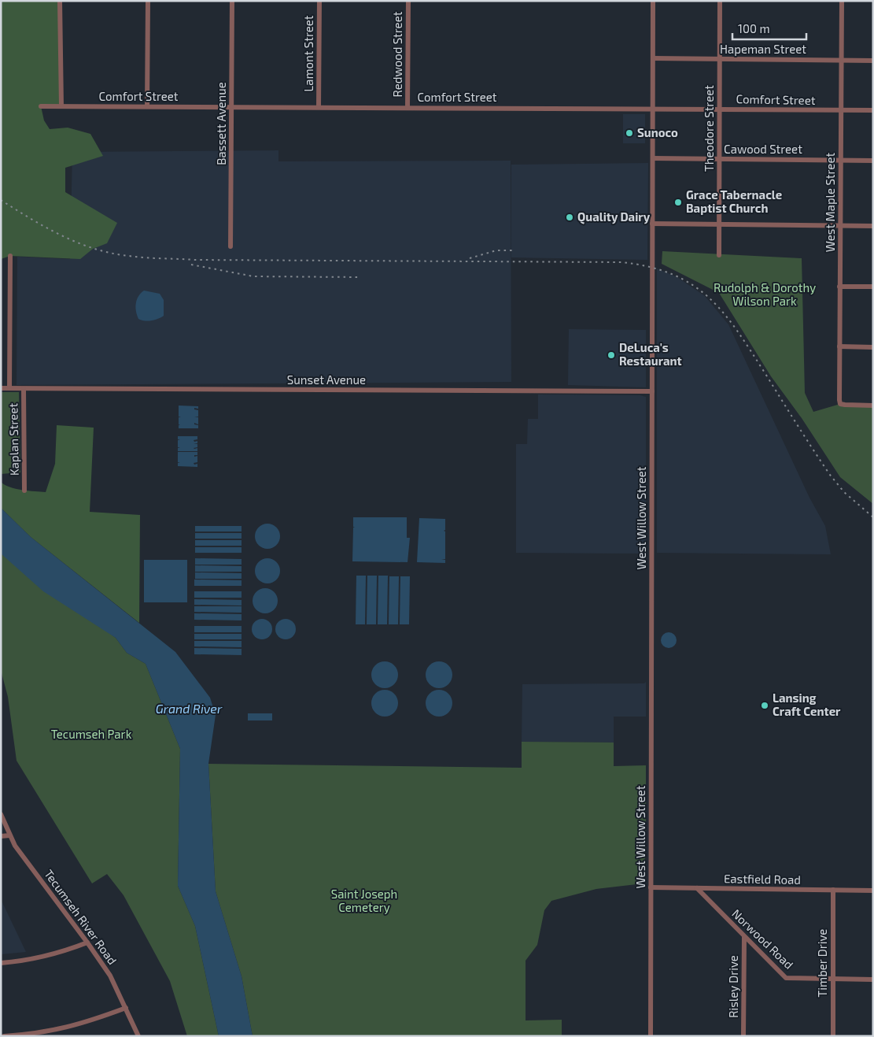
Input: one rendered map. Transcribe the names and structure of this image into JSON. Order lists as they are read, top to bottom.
{
  "streets": {
    "street": [
      "Hapeman Street",
      "Lamont Street",
      "Redwood Street",
      "Comfort Street",
      "Bassett Avenue",
      "Theodore Street",
      "Cawood Street",
      "West Maple Street",
      "Sunset Avenue",
      "Kaplan Street",
      "West Willow Street",
      "Eastfield Road",
      "Tecumseh River Road",
      "Norwood Road",
      "Timber Drive",
      "Risley Drive"
    ]
  },
  "crossings": [
    ["Hapeman Street", "Theodore Street"],
    ["Hapeman Street", "West Maple Street"],
    ["Hapeman Street", "West Willow Street"],
    ["Lamont Street", "Comfort Street"],
    ["Redwood Street", "Comfort Street"],
    ["Comfort Street", "Bassett Avenue"],
    ["Comfort Street", "Theodore Street"],
    ["Comfort Street", "West Maple Street"],
    ["Comfort Street", "West Willow Street"],
    ["Theodore Street", "Cawood Street"],
    ["Cawood Street", "West Maple Street"],
    ["Cawood Street", "West Willow Street"],
    ["Sunset Avenue", "Kaplan Street"],
    ["Sunset Avenue", "West Willow Street"],
    ["West Willow Street", "Eastfield Road"],
    ["Eastfield Road", "Norwood Road"],
    ["Eastfield Road", "Timber Drive"],
    ["Norwood Road", "Timber Drive"],
    ["Norwood Road", "Risley Drive"]
  ],
  "water": ["Grand River"],
  "parks": ["Rudolph & Dorothy Wilson Park", "Tecumseh Park", "Saint Joseph Cemetery"],
  "places": [
    "Sunoco",
    "Grace Tabernacle Baptist Church",
    "Quality Dairy",
    "DeLuca's Restaurant",
    "Lansing Craft Center"
  ],
  "scale_bar": "100 m"
}
